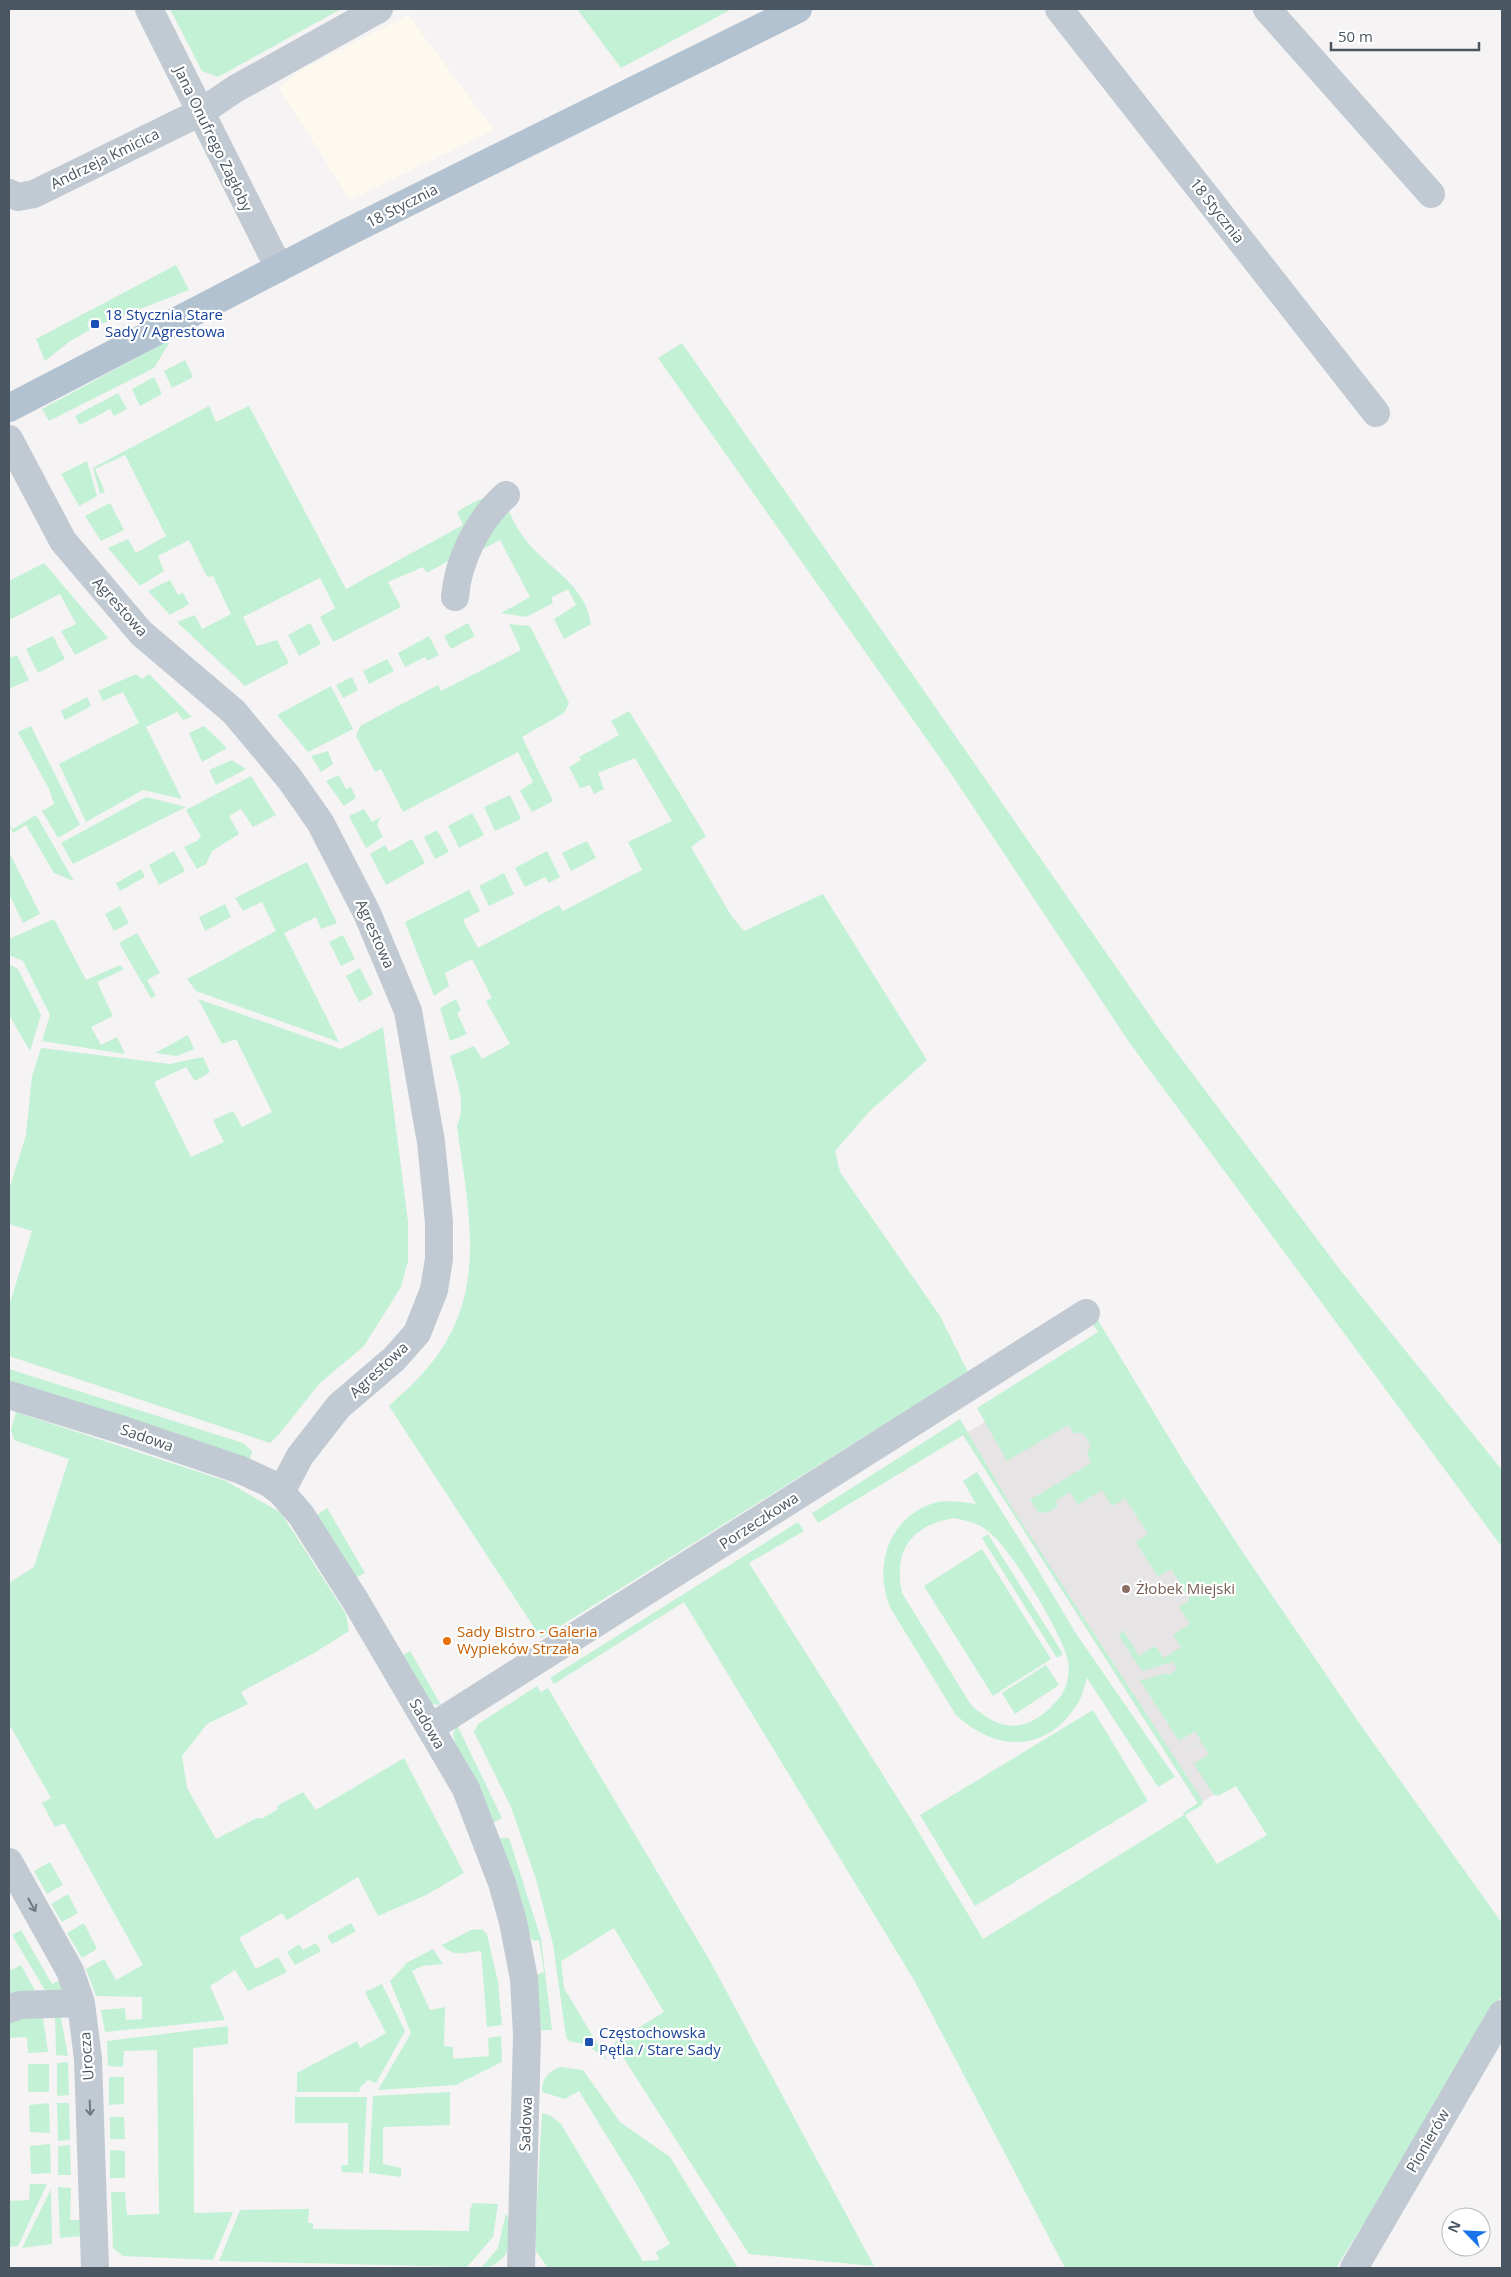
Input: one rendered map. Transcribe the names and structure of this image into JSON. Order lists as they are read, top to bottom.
{
  "streets": {
    "main road": ["18 Stycznia"],
    "street": [
      "Jana Onufrego Zagłoby",
      "Andrzeja Kmicica",
      "Agrestowa",
      "Sadowa",
      "Porzeczkowa",
      "Urocza",
      "Pionierów"
    ]
  },
  "crossings": [
    ["Jana Onufrego Zagłoby", "Andrzeja Kmicica"],
    ["Jana Onufrego Zagłoby", "18 Stycznia"],
    ["Agrestowa", "Sadowa"],
    ["Sadowa", "Porzeczkowa"]
  ],
  "one_way": ["Urocza"],
  "places": {
    "transit": ["18 Stycznia Stare Sady / Agrestowa", "Częstochowska Pętla / Stare Sady"],
    "other": ["Żłobek Miejski", "Sady Bistro - Galeria Wypieków Strzała"]
  },
  "scale_bar": "50 m",
  "north": "top left"
}
